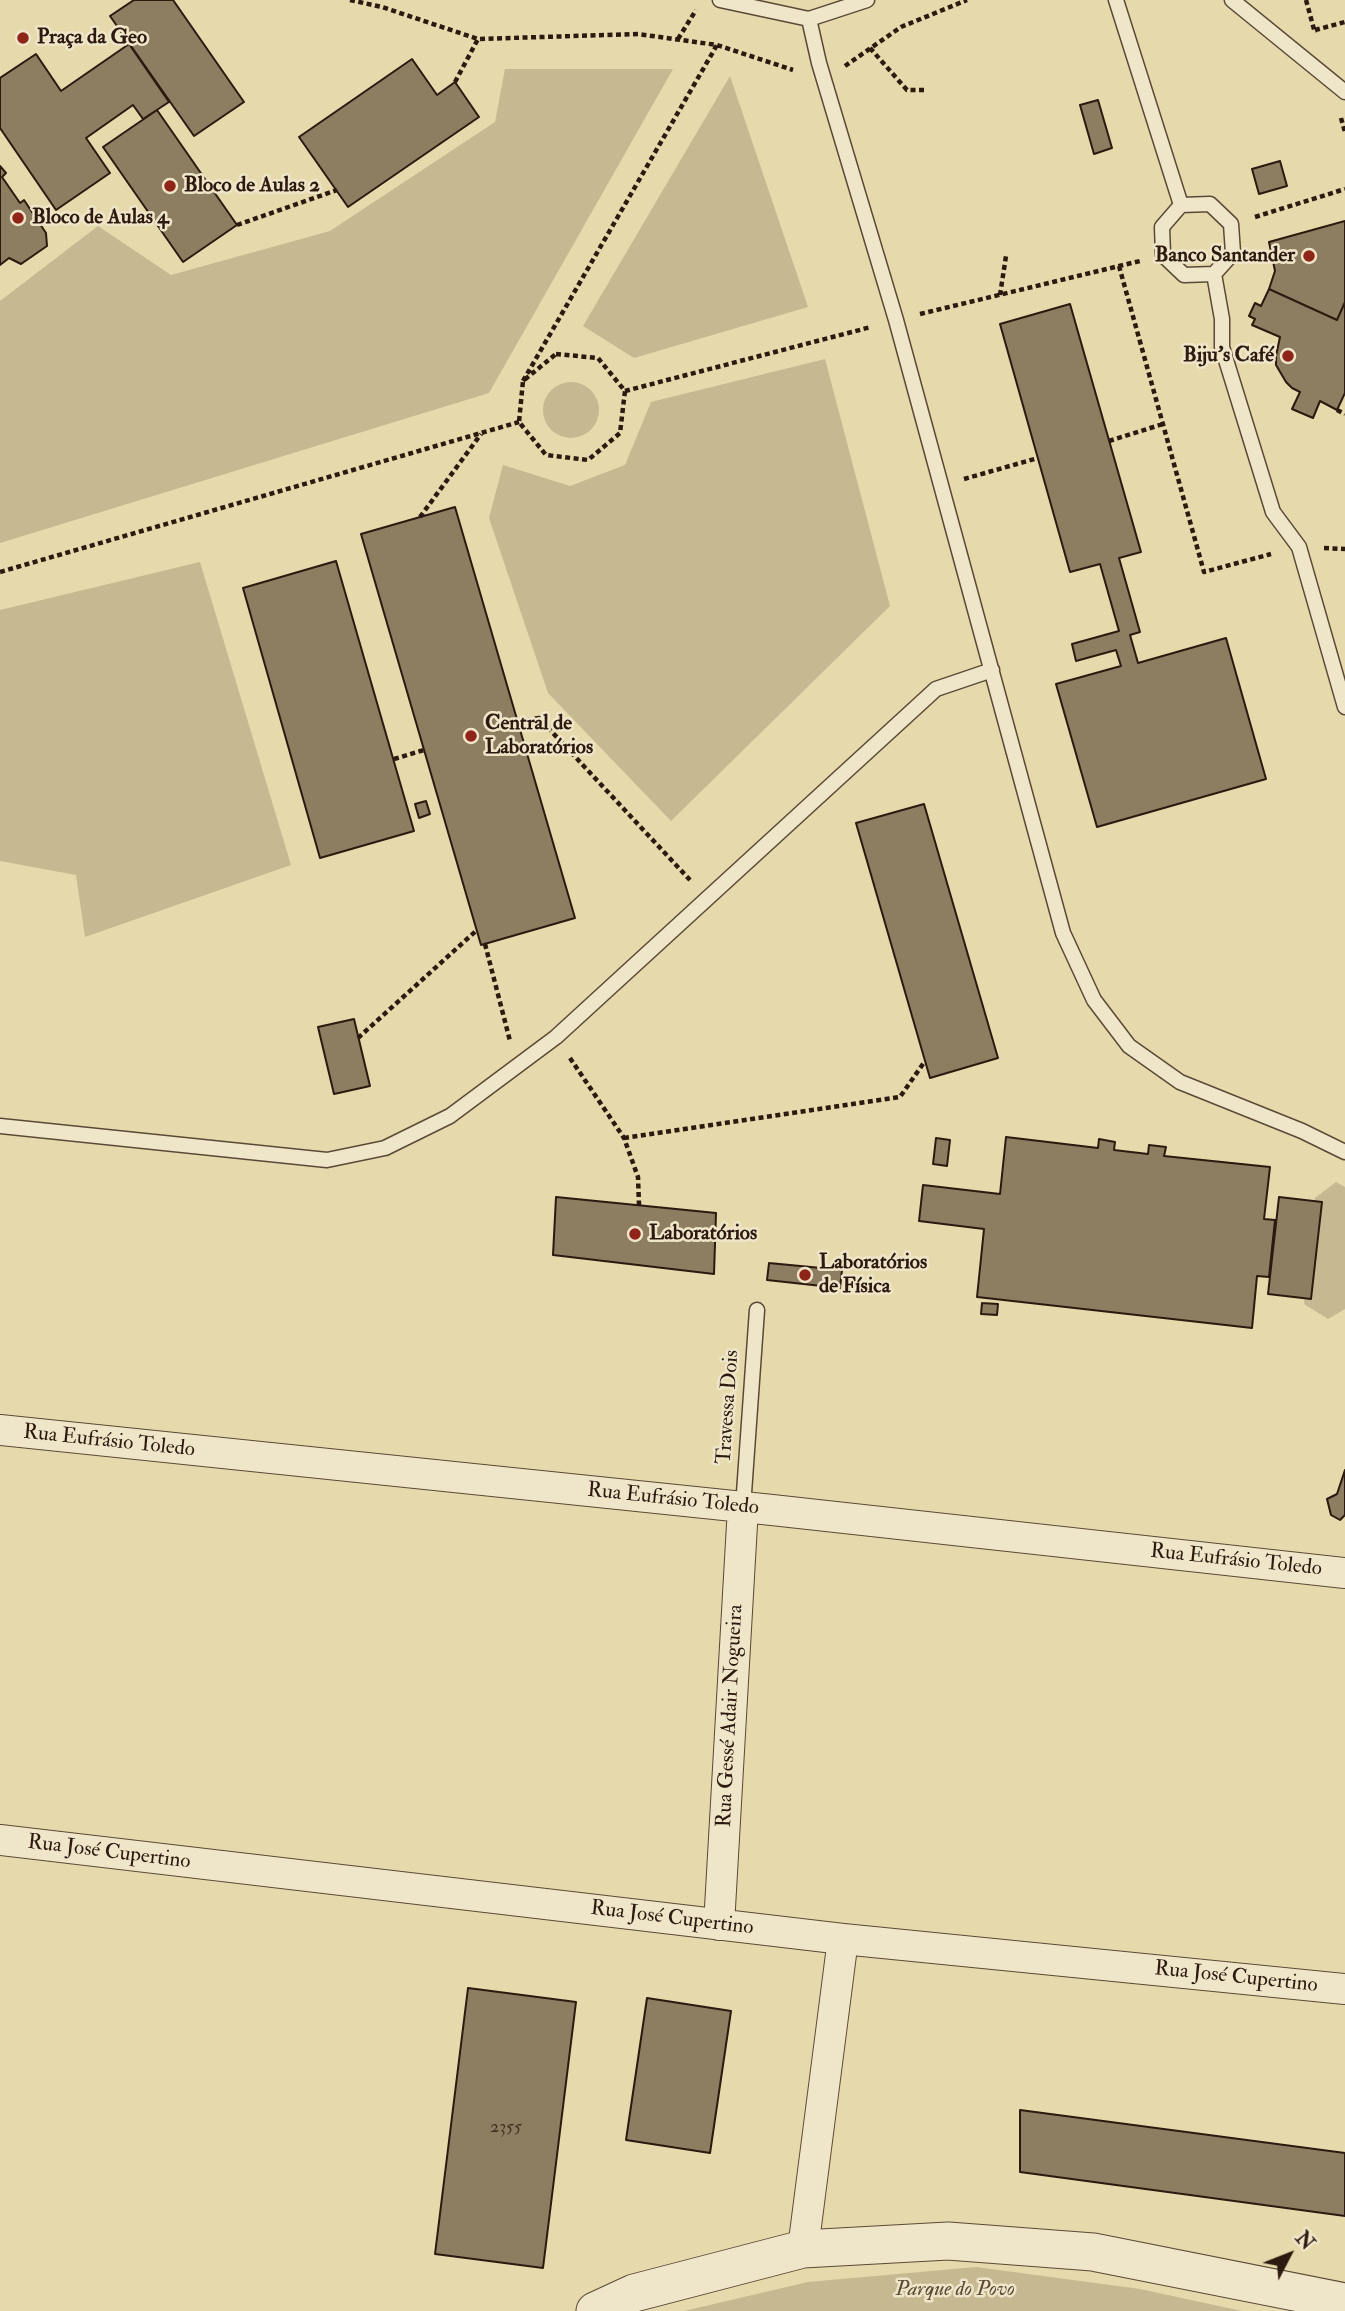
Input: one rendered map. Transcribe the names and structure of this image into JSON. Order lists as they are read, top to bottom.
{
  "streets": {
    "street": ["Rua Eufrásio Toledo", "Rua Gessé Adair Nogueira", "Rua José Cupertino"],
    "lane": ["Travessa Dois"]
  },
  "crossings": [
    ["Travessa Dois", "Rua Eufrásio Toledo"],
    ["Travessa Dois", "Rua Gessé Adair Nogueira"],
    ["Rua Eufrásio Toledo", "Rua Gessé Adair Nogueira"],
    ["Rua Gessé Adair Nogueira", "Rua José Cupertino"]
  ],
  "parks": ["Parque do Povo"],
  "places": [
    "Praça da Geo",
    "Bloco de Aulas 2",
    "Bloco de Aulas 4",
    "Banco Santander",
    "Biju's Café",
    "Central de Laboratórios",
    "Laboratórios",
    "Laboratórios de Física"
  ],
  "house_numbers": ["2355"],
  "north": "top right"
}
